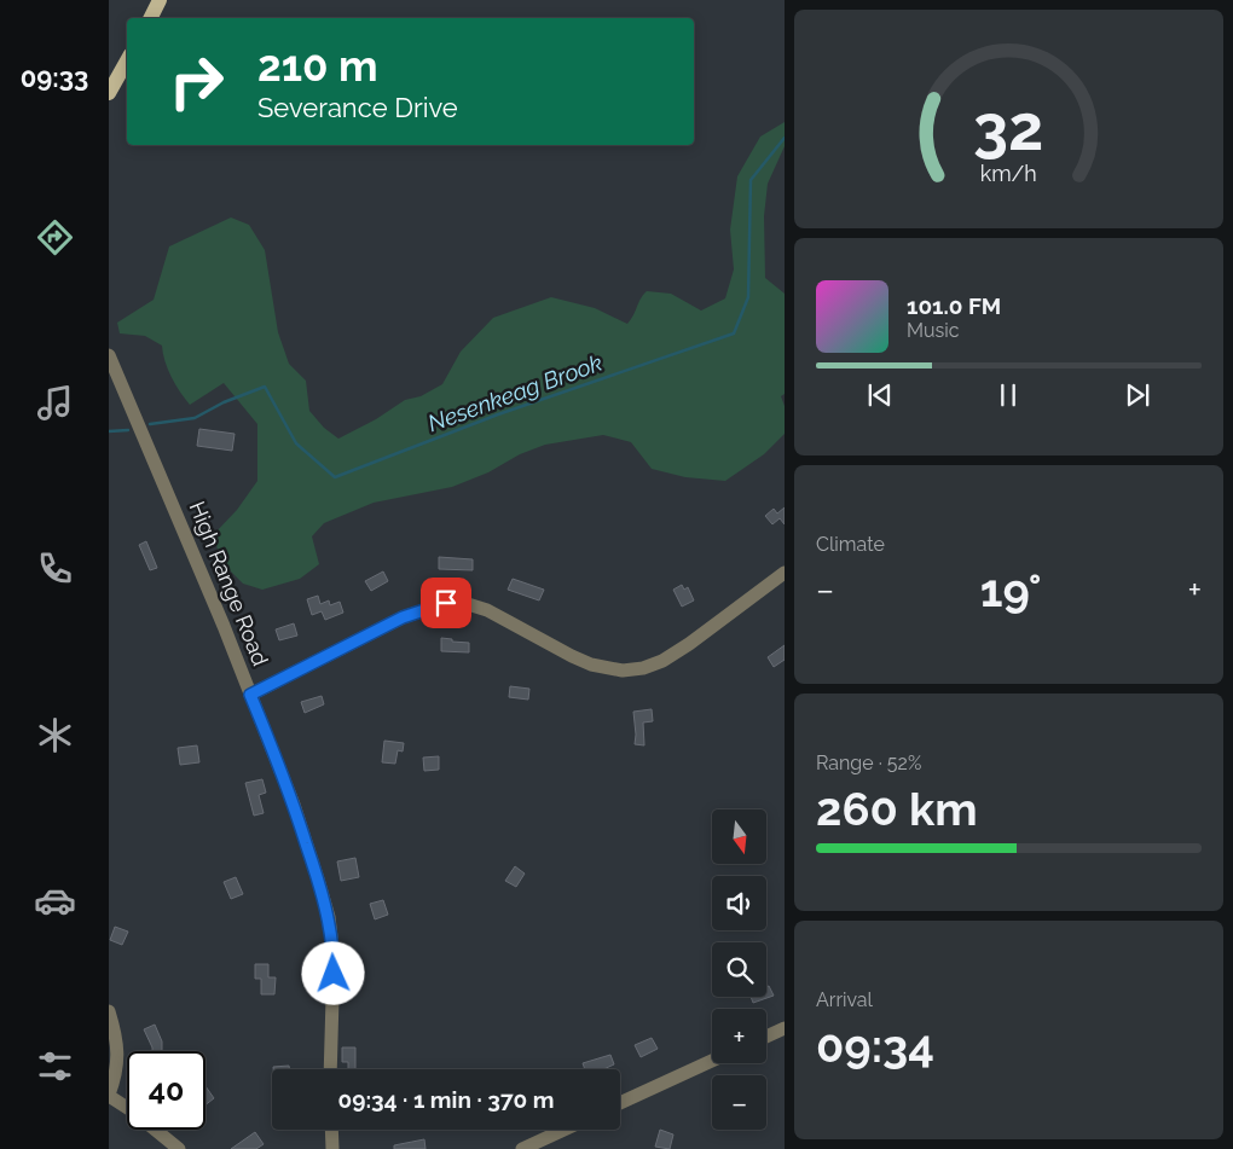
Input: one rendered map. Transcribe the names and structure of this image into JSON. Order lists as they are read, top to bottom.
{
  "streets": {
    "street": ["High Range Road"]
  },
  "water": ["Nesenkeag Brook"],
  "north": "bottom",
  "page": {
    "tabs": "09:33",
    "turn": ["210 m", "Severance Drive"],
    "song": ["101.0 FM", "Music"],
    "tile": [
      "Climate",
      ["Range · 52%", "260 km"],
      ["Arrival", "09:34"]
    ],
    "heat": ["−", "19°", "+"],
    "map_buttons": ["+", "−"],
    "limit": "40",
    "trip": "09:34 · 1 min · 370 m",
    "gauge": ["32", "km/h"]
  }
}
